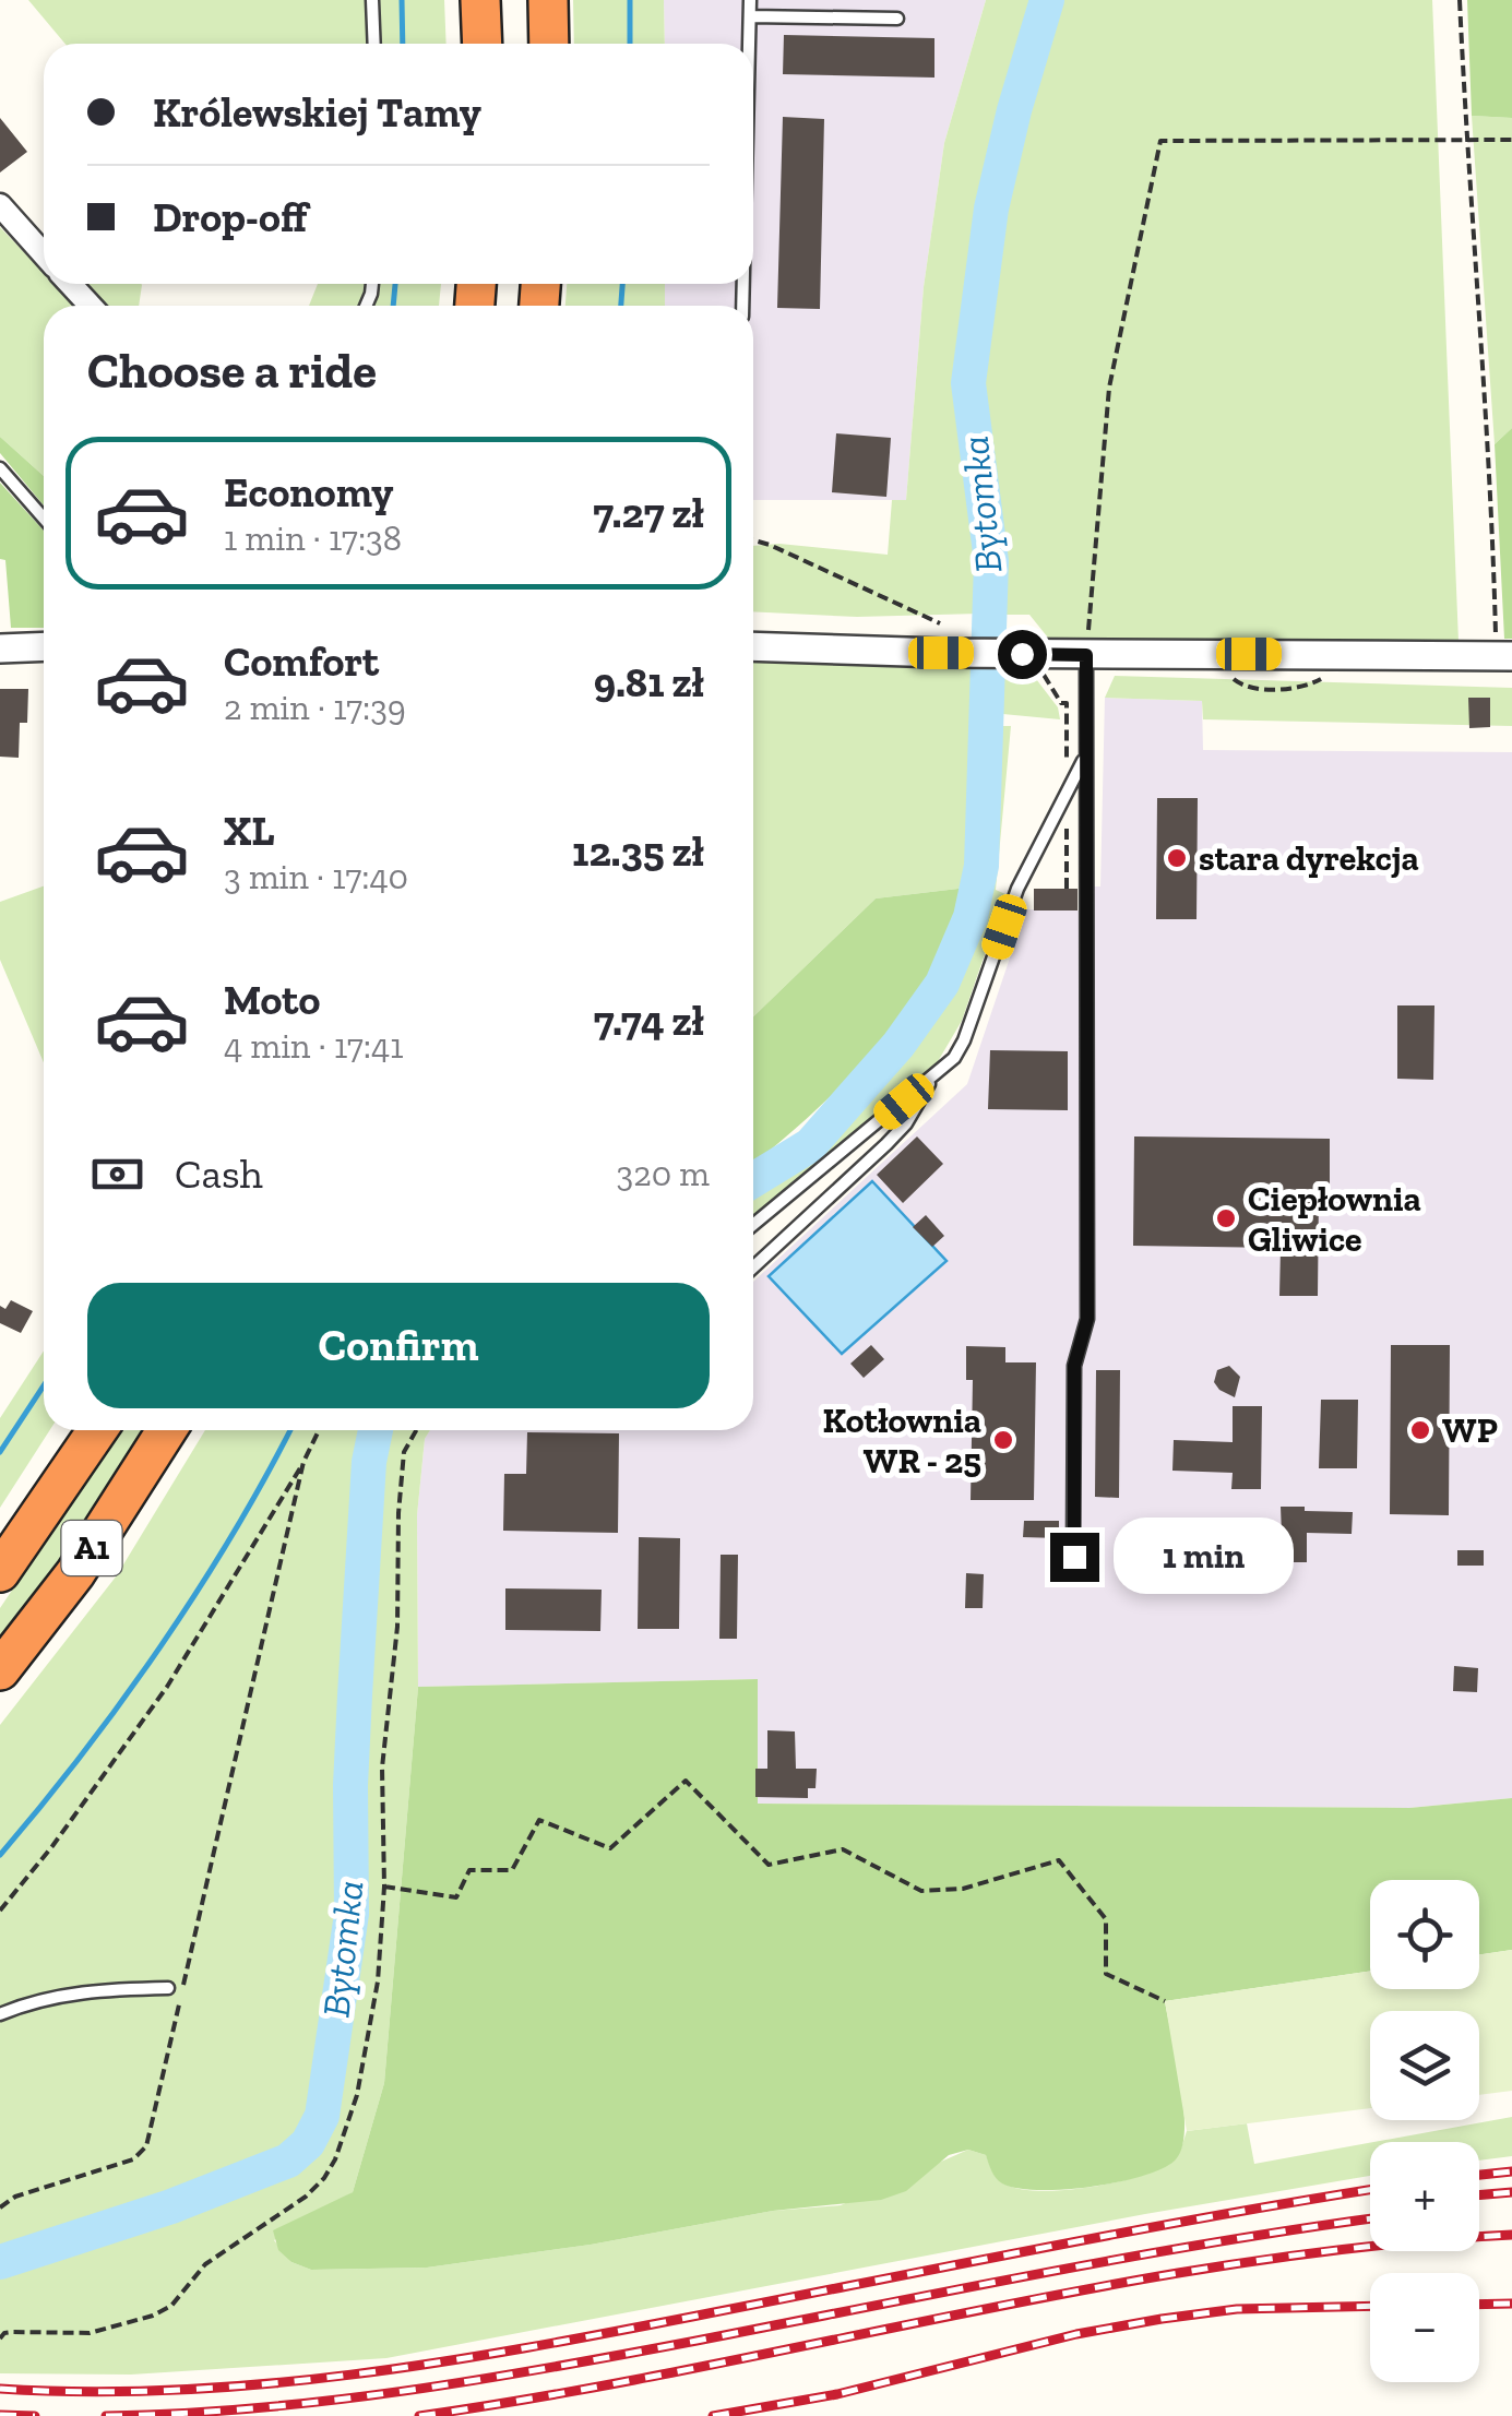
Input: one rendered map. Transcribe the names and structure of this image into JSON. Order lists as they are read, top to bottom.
{
  "streets": {
    "highway": ["A1"]
  },
  "water": ["Bytomka"],
  "places": [
    "stara dyrekcja",
    "Ciepłownia Gliwice",
    "WP",
    "Kotłownia WR - 25"
  ],
  "page": {
    "banner": ["Królewskiej Tamy", "Drop-off"],
    "heading": "Choose a ride",
    "list": [
      {
        "name": "Economy",
        "note": "1 min · 17:38",
        "value": "7.27 zł"
      },
      {
        "name": "Comfort",
        "note": "2 min · 17:39",
        "value": "9.81 zł"
      },
      {
        "name": "XL",
        "note": "3 min · 17:40",
        "value": "12.35 zł"
      },
      {
        "name": "Moto",
        "note": "4 min · 17:41",
        "value": "7.74 zł"
      }
    ],
    "pay": ["Cash", "320 m"],
    "buttons": "Confirm",
    "bubble": "1 min",
    "map_buttons": ["+", "−"]
  }
}
